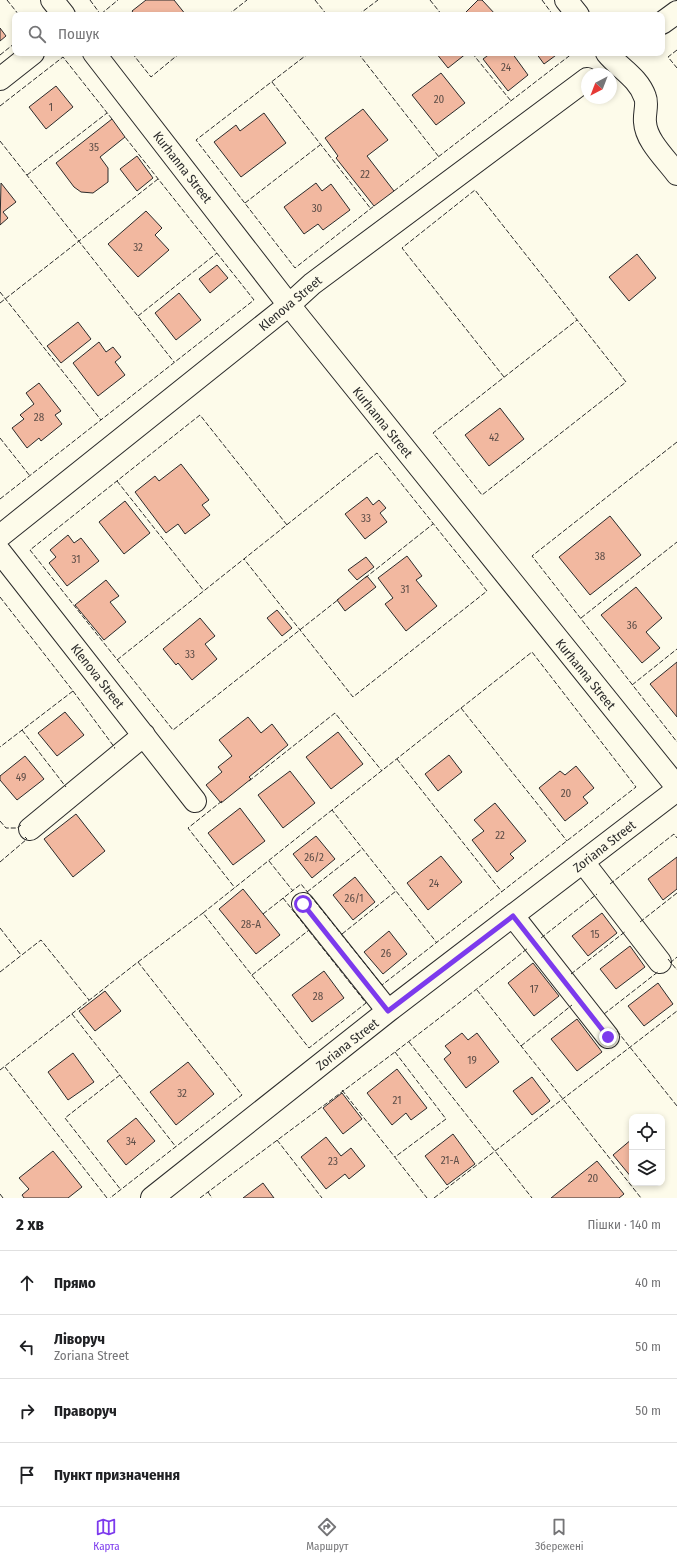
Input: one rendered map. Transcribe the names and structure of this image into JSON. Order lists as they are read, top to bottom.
{
  "streets": {
    "street": ["Kurhanna Street", "Klenova Street", "Zoriana Street"]
  },
  "crossings": [
    ["Kurhanna Street", "Klenova Street"],
    ["Kurhanna Street", "Zoriana Street"]
  ],
  "house_numbers": [
    "24",
    "20",
    "1",
    "35",
    "22",
    "30",
    "32",
    "28",
    "42",
    "33",
    "38",
    "31",
    "31",
    "36",
    "33",
    "49",
    "20",
    "22",
    "26/2",
    "24",
    "26/1",
    "28-А",
    "15",
    "26",
    "17",
    "28",
    "19",
    "32",
    "21",
    "34",
    "21-А",
    "23",
    "20"
  ],
  "north": "bottom left",
  "page": {
    "search": "Пошук",
    "heading": ["2 хв", "Пішки · 140 m"],
    "list": [
      ["Прямо", "40 m"],
      ["Ліворуч", "Zoriana Street", "50 m"],
      ["Праворуч", "50 m"],
      "Пункт призначення"
    ],
    "nav": ["Карта", "Маршрут", "Збережені"]
  }
}
